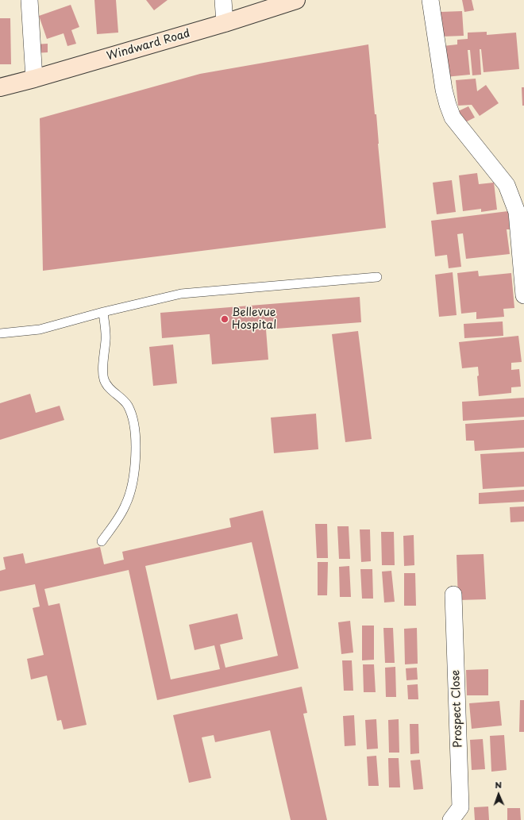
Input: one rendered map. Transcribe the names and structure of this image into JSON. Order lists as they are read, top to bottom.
{
  "streets": {
    "main road": ["Windward Road"],
    "street": ["Prospect Close"]
  },
  "places": ["Bellevue Hospital"],
  "north": "top"
}
